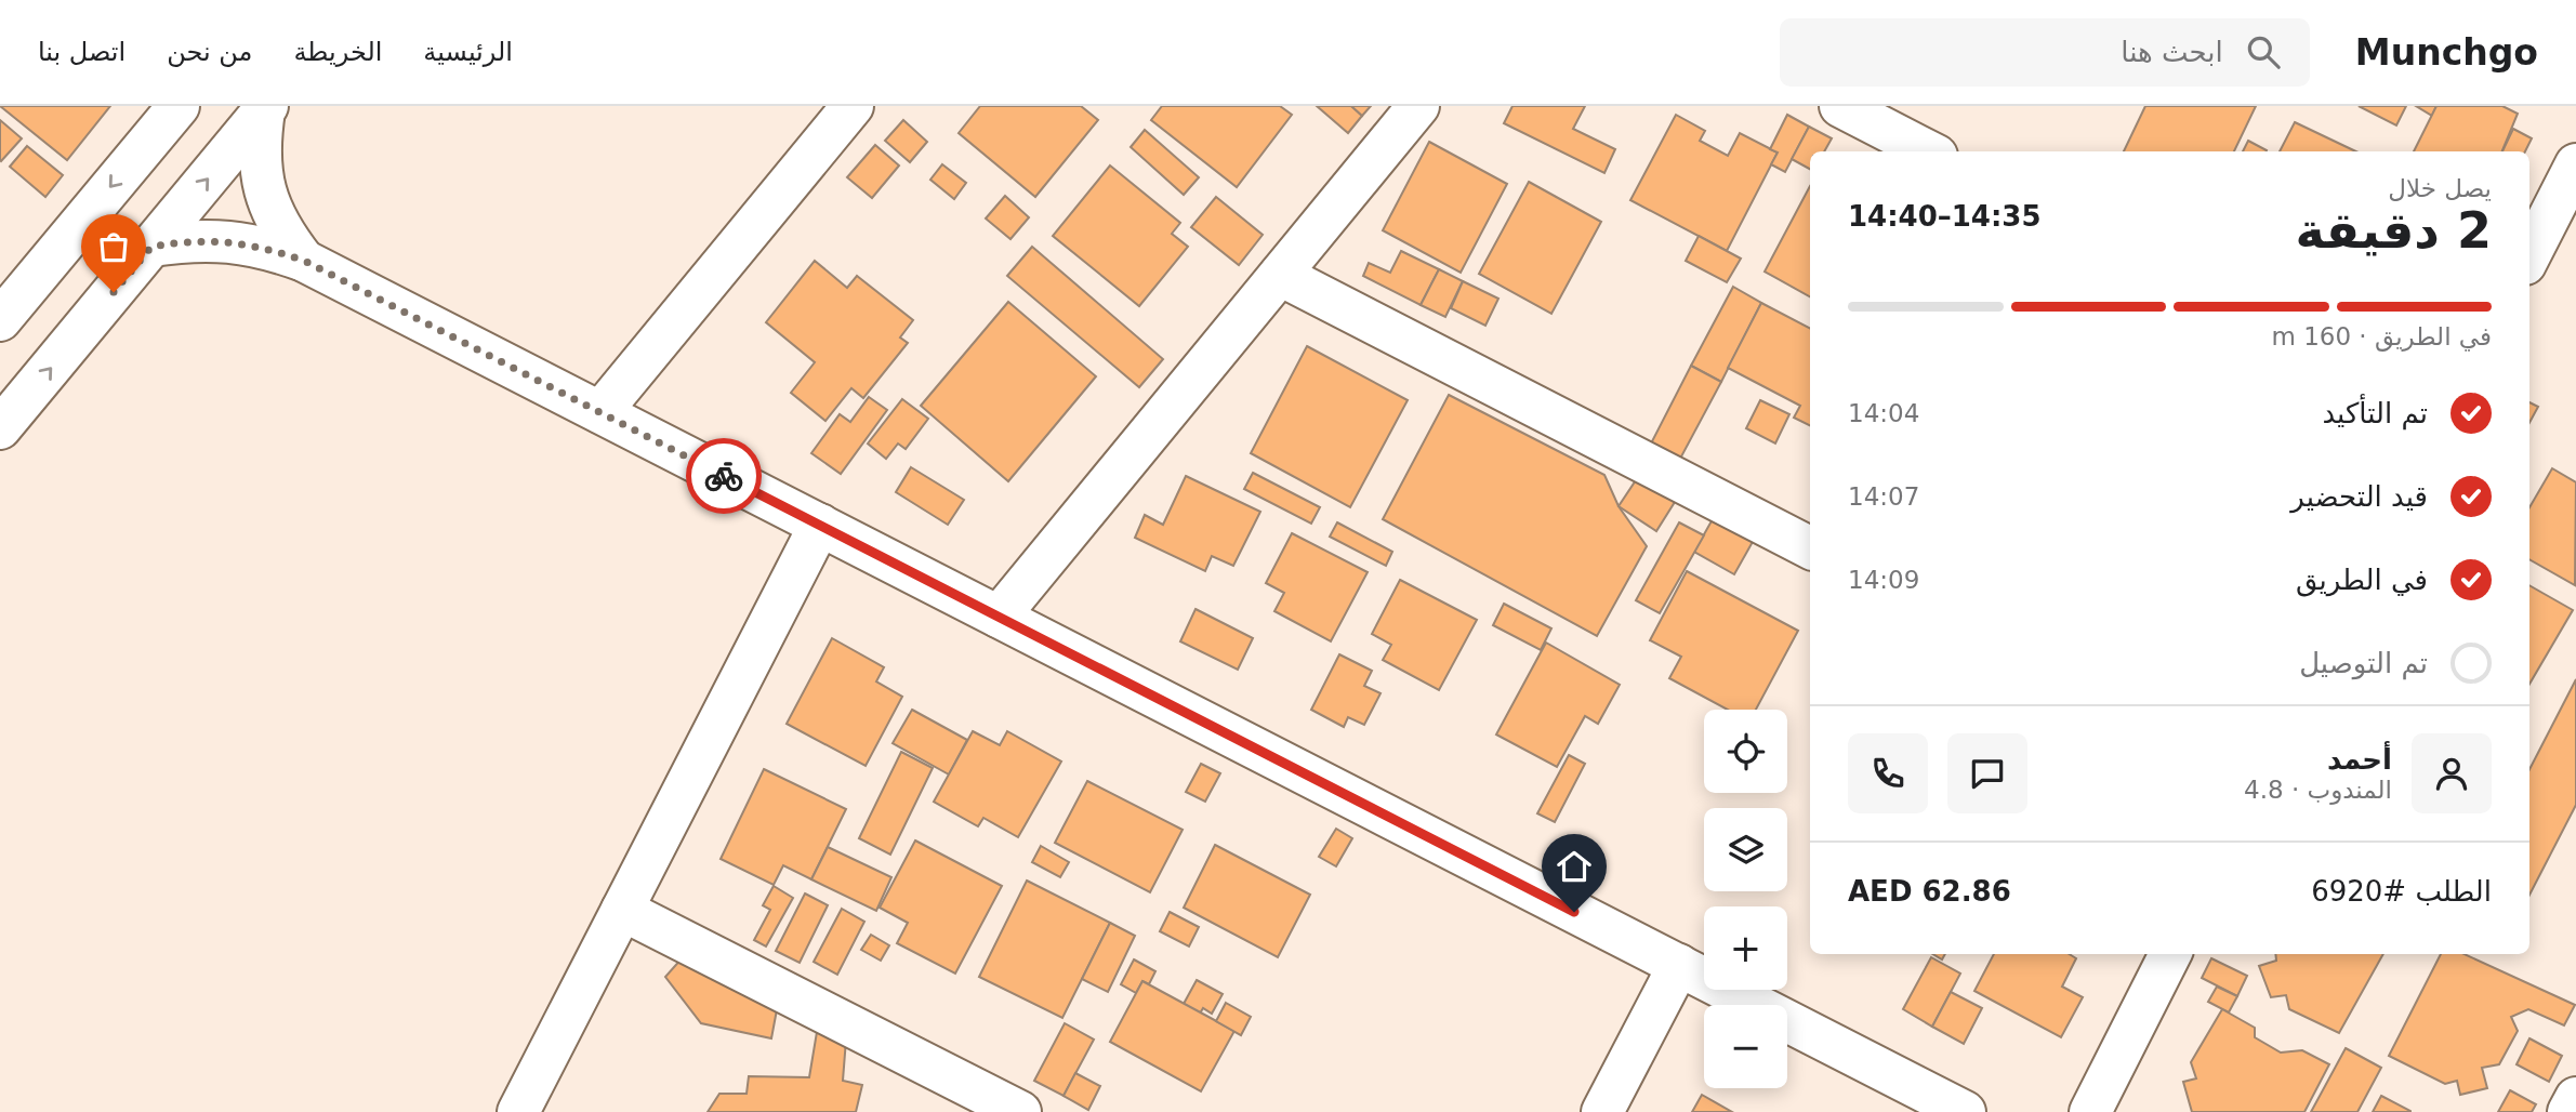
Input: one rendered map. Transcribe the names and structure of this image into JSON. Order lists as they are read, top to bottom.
{
  "page": {
    "header": "Munchgo",
    "search": "ابحث هنا",
    "nav": [
      "الرئيسية",
      "الخريطة",
      "من نحن",
      "اتصل بنا"
    ],
    "heading": ["2 دقيقة", "يصل خلال", "14:35–14:40"],
    "panel": [
      "أحمد",
      "المندوب · 4.8",
      "الطلب #6920",
      "AED 62.86"
    ],
    "bar": "في الطريق · 160 m",
    "list": [
      ["تم التأكيد", "14:04"],
      ["قيد التحضير", "14:07"],
      ["في الطريق", "14:09"],
      "تم التوصيل"
    ],
    "map_buttons": ["+", "−"]
  }
}
